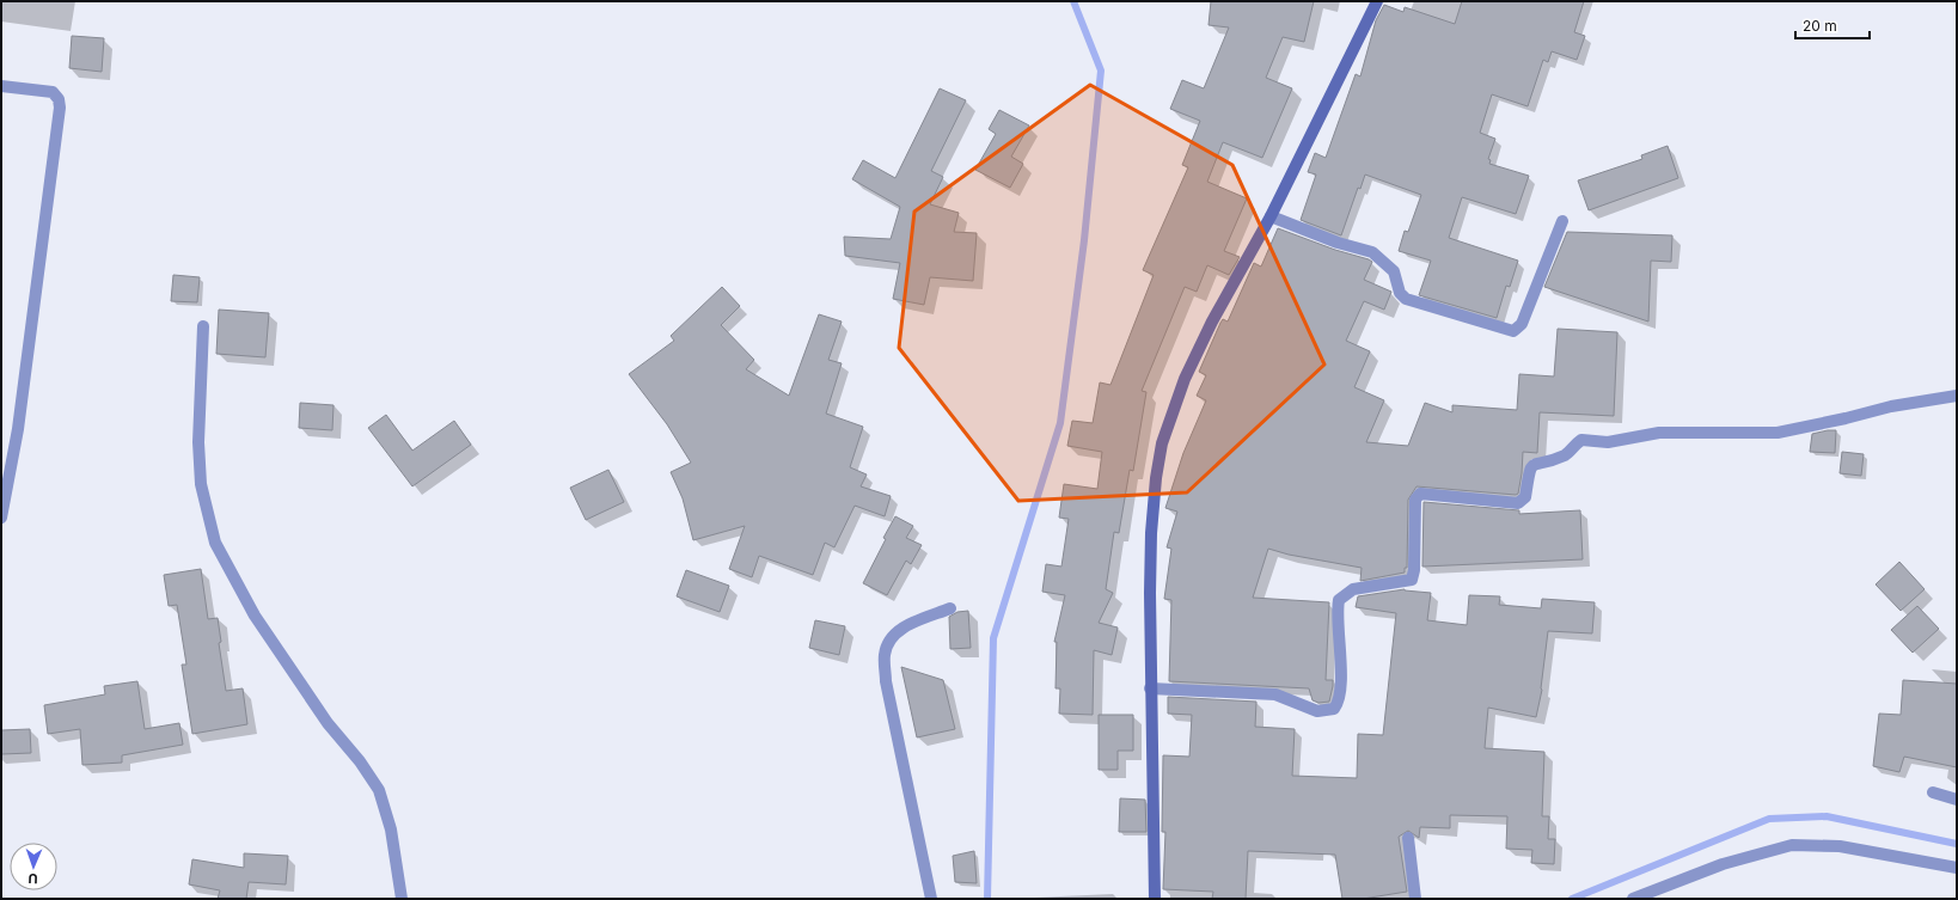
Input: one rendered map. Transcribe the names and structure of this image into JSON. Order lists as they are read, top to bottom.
{
  "scale_bar": "20 m",
  "north": "bottom"
}
